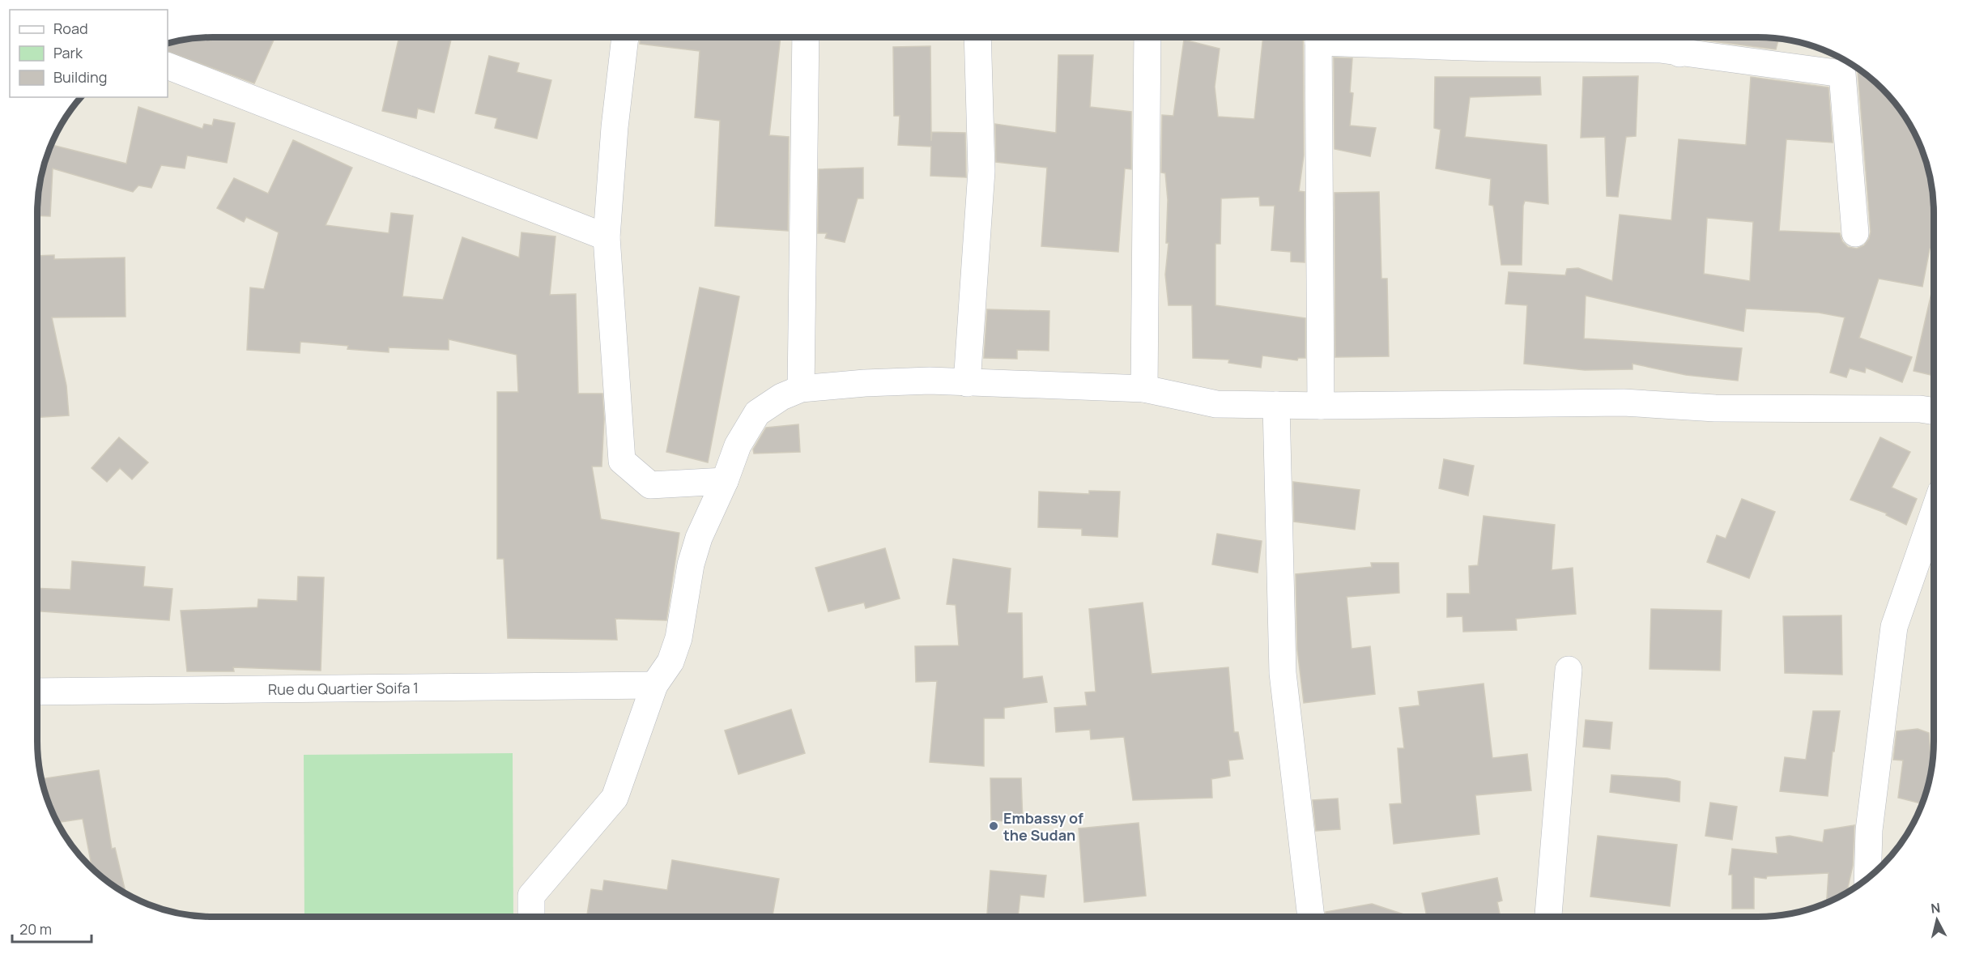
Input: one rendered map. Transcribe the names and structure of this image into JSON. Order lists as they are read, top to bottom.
{
  "streets": {
    "street": ["Rue du Quartier Soifa 1"]
  },
  "places": ["Embassy of the Sudan"],
  "legend": ["Road", "Park", "Building"],
  "scale_bar": "20 m",
  "north": "top"
}
